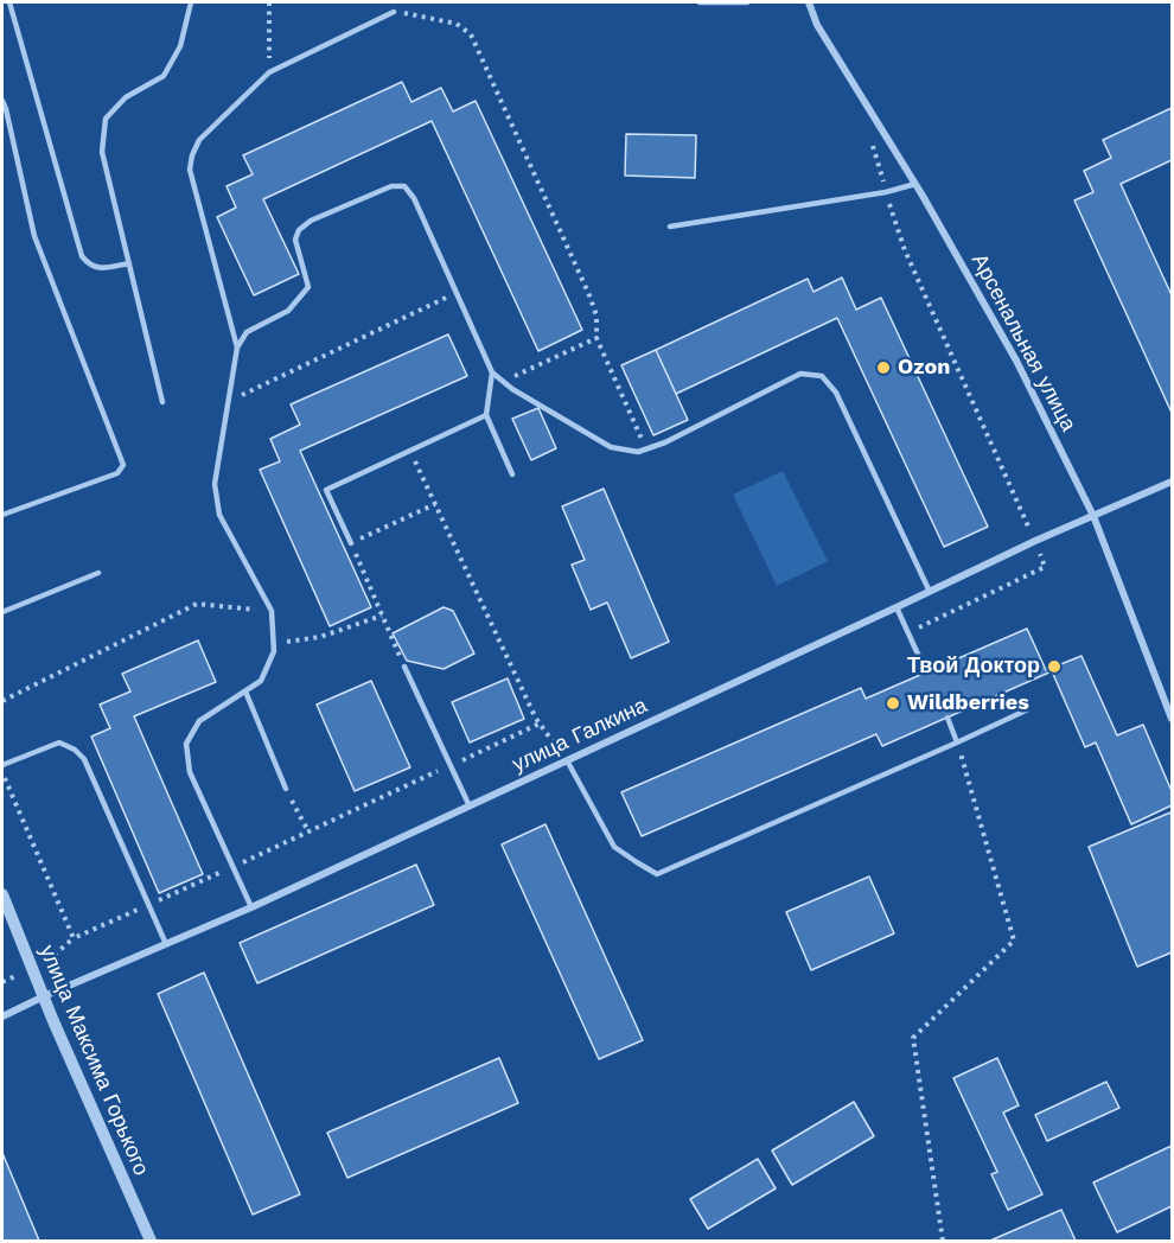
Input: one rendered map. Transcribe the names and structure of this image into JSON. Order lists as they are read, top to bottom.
{
  "streets": {
    "street": ["Арсенальная улица", "улица Галкина", "улица Максима Горького"]
  },
  "crossings": [
    ["Арсенальная улица", "улица Галкина"],
    ["улица Галкина", "улица Максима Горького"]
  ],
  "places": ["Ozon", "Твой Доктор", "Wildberries"]
}
